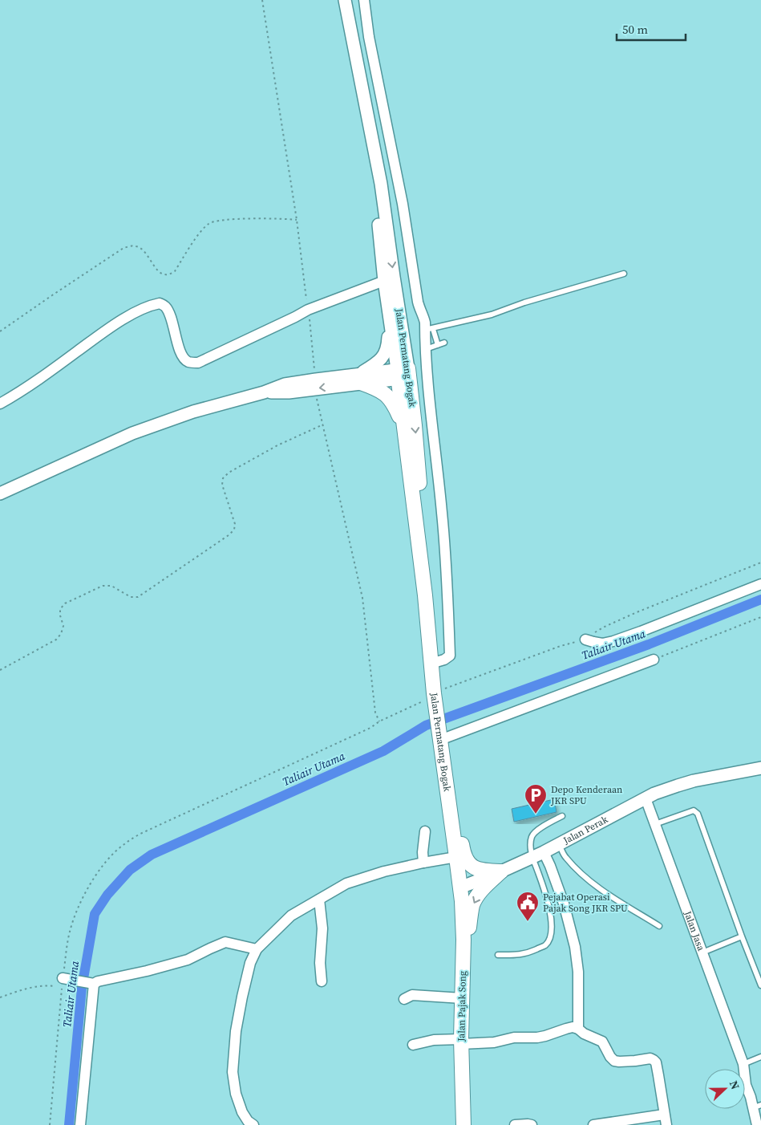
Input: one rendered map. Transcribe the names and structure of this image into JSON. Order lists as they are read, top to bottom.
{
  "streets": {
    "main road": ["Jalan Permatang Bogak", "Jalan Pajak Song"],
    "street": ["Jalan Perak", "Jalan Jasa"]
  },
  "crossings": [
    ["Jalan Permatang Bogak", "Jalan Perak"],
    ["Jalan Permatang Bogak", "Jalan Pajak Song"],
    ["Jalan Perak", "Jalan Jasa"],
    ["Jalan Perak", "Jalan Pajak Song"]
  ],
  "water": ["Taliair Utama"],
  "places": {
    "parking": ["Depo Kenderaan JKR SPU"],
    "public building": ["Pejabat Operasi Pajak Song JKR SPU"]
  },
  "scale_bar": "50 m",
  "north": "right"
}
